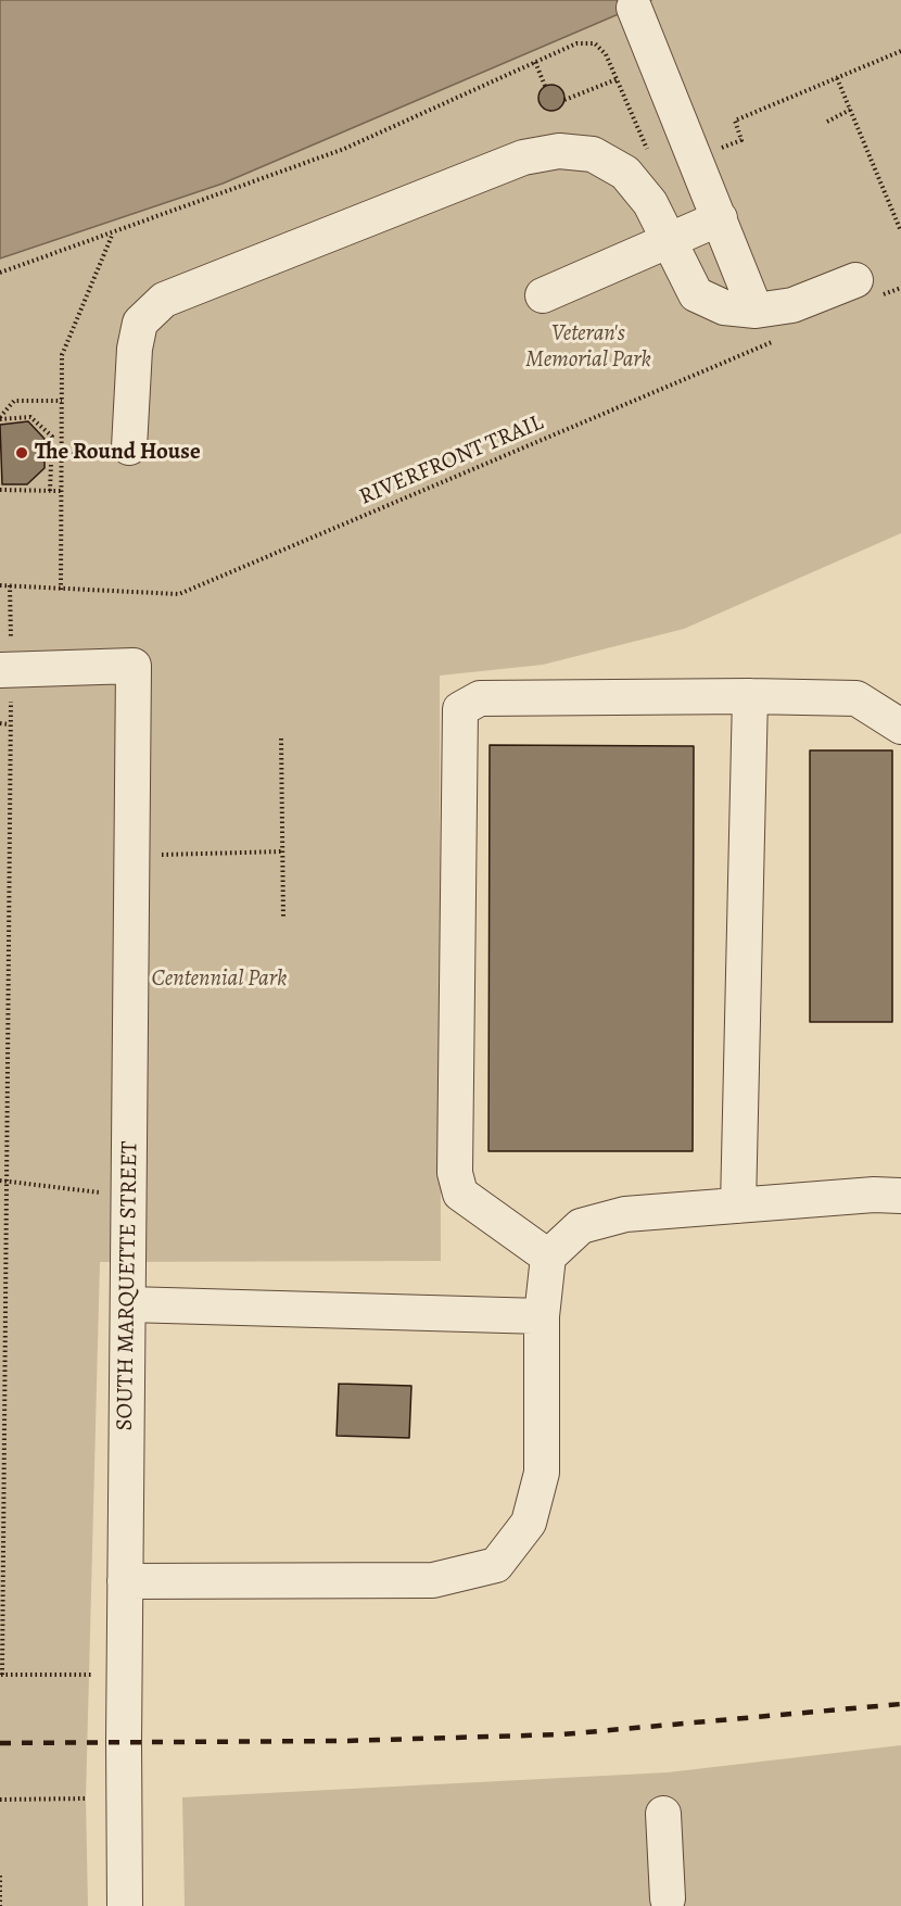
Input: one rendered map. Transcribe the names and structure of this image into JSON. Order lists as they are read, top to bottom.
{
  "streets": {
    "street": ["SOUTH MARQUETTE STREET"],
    "path": ["RIVERFRONT TRAIL"]
  },
  "parks": ["Veteran's Memorial Park", "Centennial Park"],
  "places": ["The Round House"]
}
